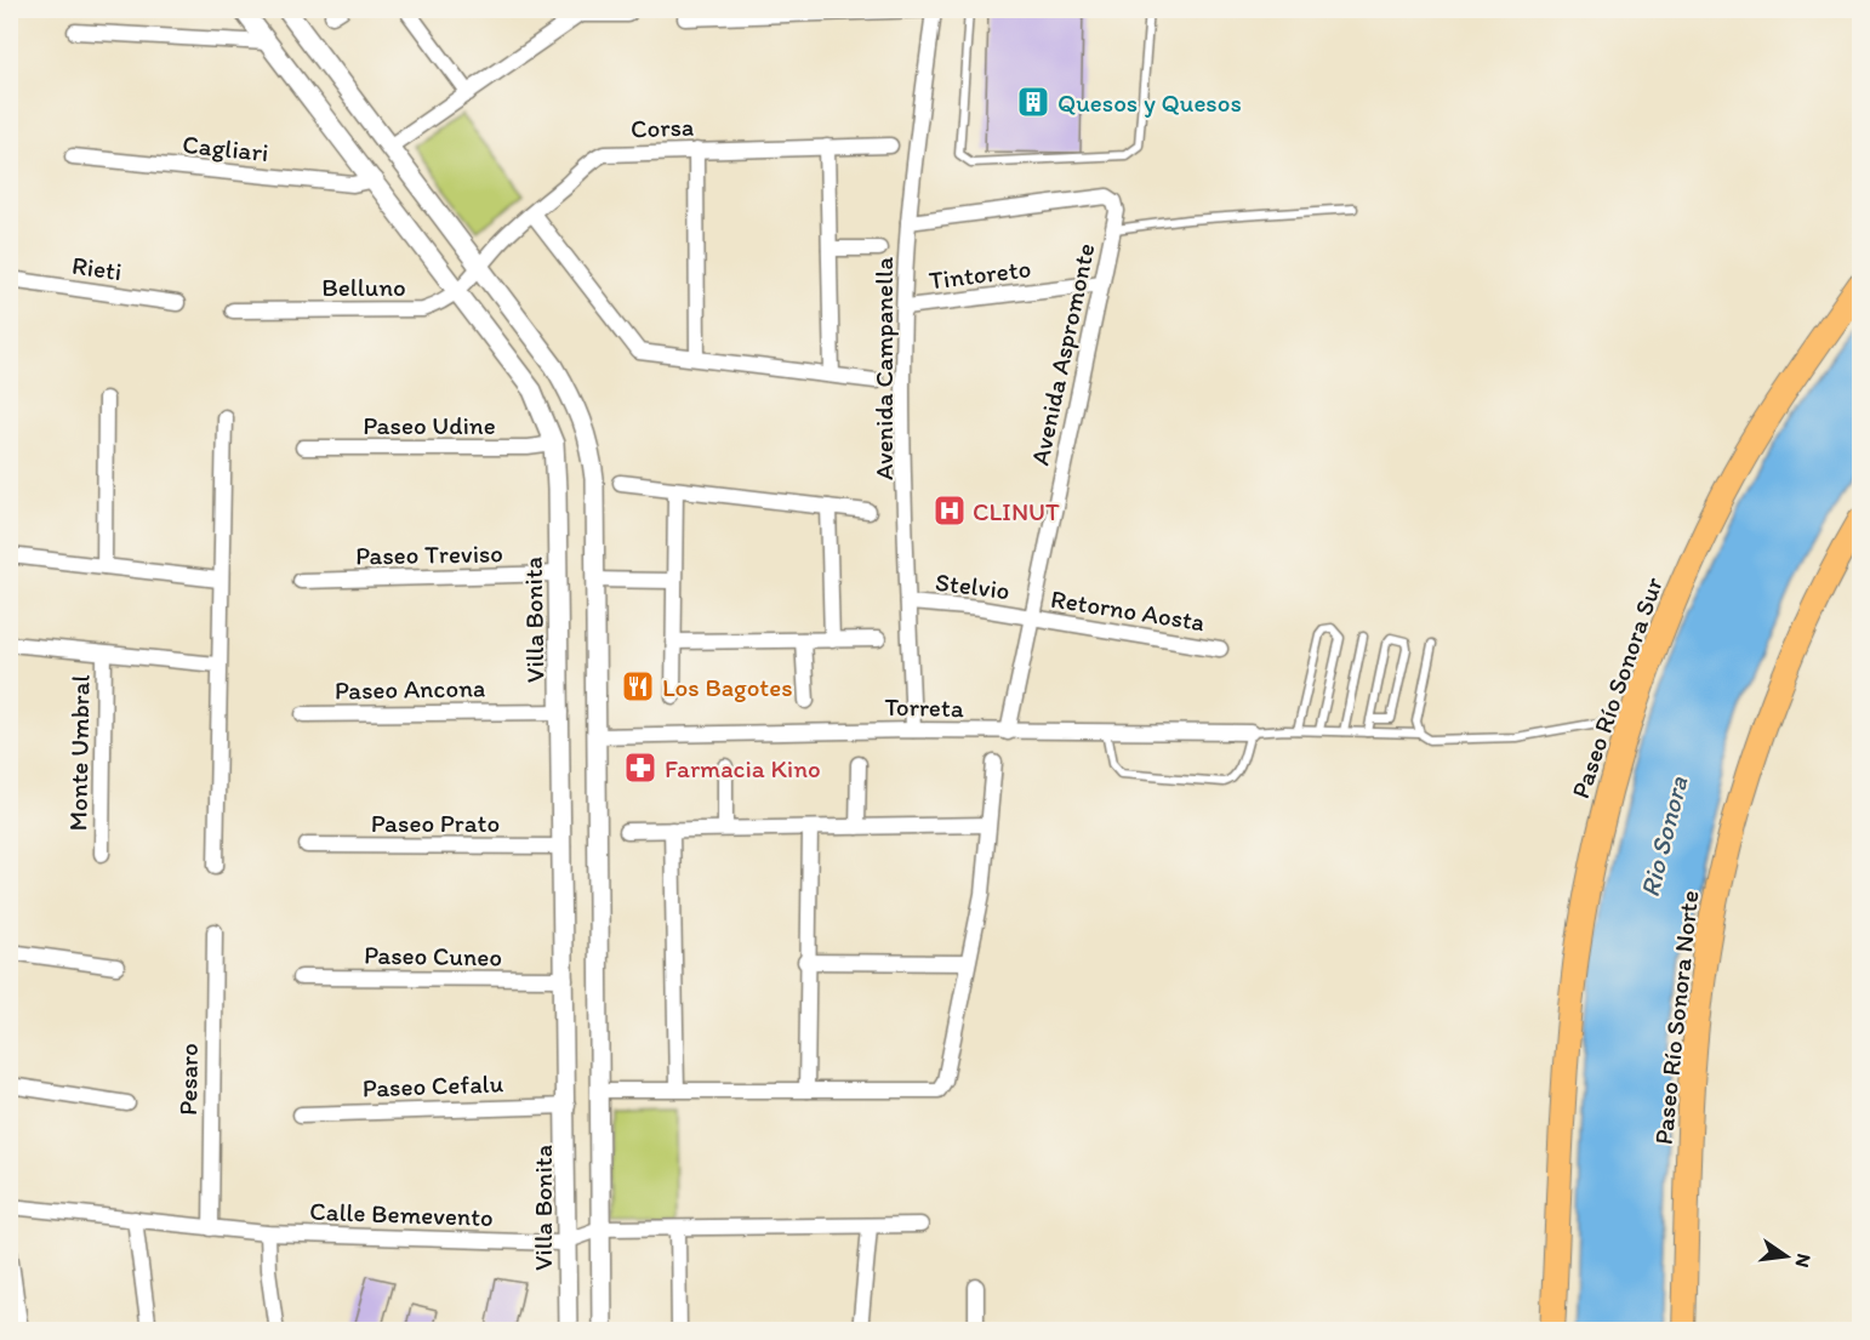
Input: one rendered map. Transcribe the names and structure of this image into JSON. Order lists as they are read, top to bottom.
{
  "streets": {
    "main road": ["Paseo Río Sonora Sur", "Paseo Río Sonora Norte"],
    "street": [
      "Corsa",
      "Cagliari",
      "Rieti",
      "Tintoreto",
      "Belluno",
      "Avenida Aspromonte",
      "Avenida Campanella",
      "Paseo Udine",
      "Paseo Treviso",
      "Stelvio",
      "Retorno Aosta",
      "Villa Bonita",
      "Paseo Ancona",
      "Torreta",
      "Monte Umbral",
      "Paseo Prato",
      "Paseo Cuneo",
      "Pesaro",
      "Paseo Cefalu",
      "Calle Bemevento"
    ]
  },
  "crossings": [
    ["Corsa", "Belluno"],
    ["Cagliari", "Villa Bonita"],
    ["Tintoreto", "Avenida Aspromonte"],
    ["Tintoreto", "Avenida Campanella"],
    ["Belluno", "Villa Bonita"],
    ["Avenida Aspromonte", "Avenida Campanella"],
    ["Avenida Aspromonte", "Stelvio"],
    ["Avenida Aspromonte", "Retorno Aosta"],
    ["Avenida Aspromonte", "Torreta"],
    ["Avenida Campanella", "Stelvio"],
    ["Avenida Campanella", "Torreta"],
    ["Paseo Udine", "Villa Bonita"],
    ["Paseo Treviso", "Villa Bonita"],
    ["Stelvio", "Retorno Aosta"],
    ["Villa Bonita", "Paseo Ancona"],
    ["Villa Bonita", "Paseo Prato"],
    ["Villa Bonita", "Paseo Cuneo"],
    ["Villa Bonita", "Paseo Cefalu"],
    ["Villa Bonita", "Calle Bemevento"],
    ["Pesaro", "Calle Bemevento"]
  ],
  "water": ["Rio Sonora"],
  "places": {
    "building": ["Quesos y Quesos"],
    "hospital": ["CLINUT"],
    "restaurant": ["Los Bagotes"],
    "pharmacy": ["Farmacia Kino"]
  },
  "north": "right"
}
